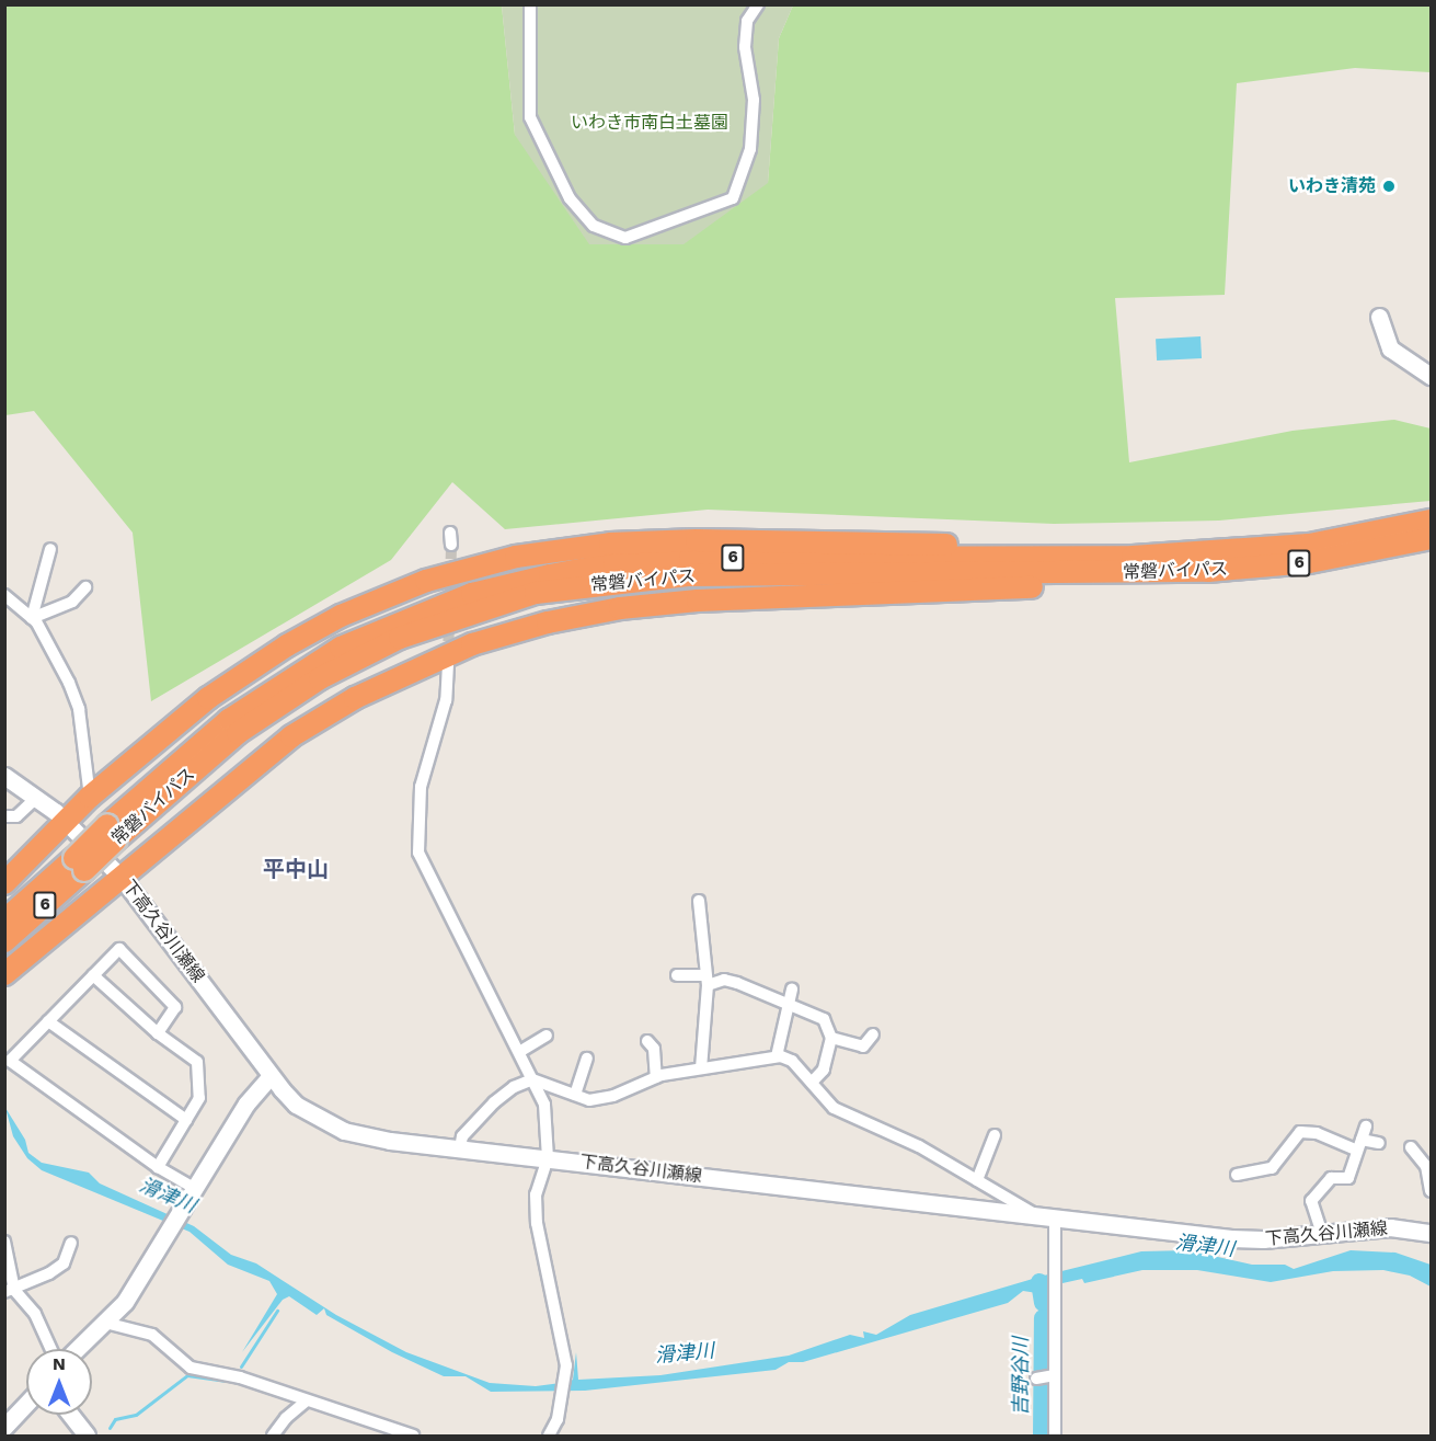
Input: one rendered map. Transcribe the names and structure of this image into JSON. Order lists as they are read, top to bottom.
{
  "streets": {
    "highway": ["6", "常磐バイパス"],
    "main road": ["下高久谷川瀬線"]
  },
  "districts": ["平中山"],
  "water": ["滑津川", "吉野谷川"],
  "parks": ["いわき市南白土墓園"],
  "places": ["いわき清苑"],
  "north": "top"
}
